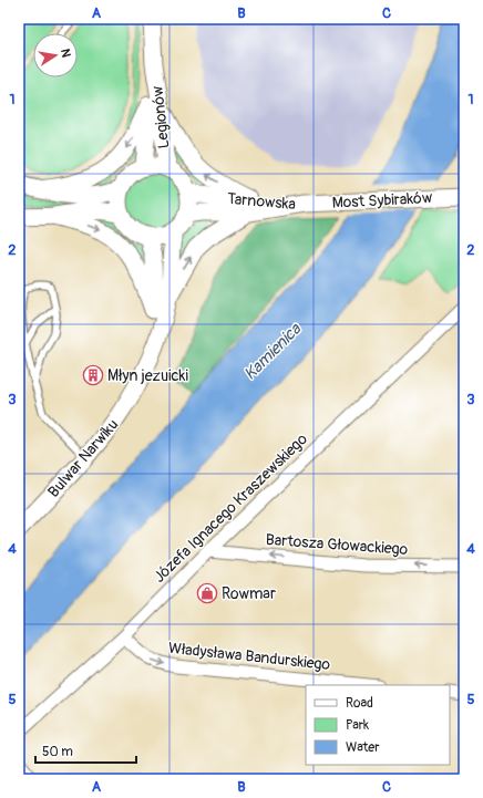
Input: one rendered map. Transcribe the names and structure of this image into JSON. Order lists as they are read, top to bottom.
{
  "streets": {
    "main road": [
      "Legionów",
      "Most Sybiraków",
      "Tarnowska",
      "Bulwar Narwiku"
    ],
    "street": ["Józefa Ignacego Kraszewskiego", "Bartosza Głowackiego", "Władysława Bandurskiego"]
  },
  "crossings": [
    ["Legionów", "Tarnowska"],
    ["Legionów", "Bulwar Narwiku"],
    ["Most Sybiraków", "Tarnowska"],
    ["Tarnowska", "Bulwar Narwiku"],
    ["Józefa Ignacego Kraszewskiego", "Bartosza Głowackiego"],
    ["Józefa Ignacego Kraszewskiego", "Władysława Bandurskiego"]
  ],
  "one_way": ["Bartosza Głowackiego", "Władysława Bandurskiego"],
  "water": ["Kamienica"],
  "places": {
    "building": ["Młyn jezuicki"],
    "shop": ["Rowmar"]
  },
  "legend": ["Road", "Park", "Water"],
  "scale_bar": "50 m",
  "north": "right",
  "grid": {
    "columns": ["A", "B", "C"],
    "rows": [
      "1",
      "2",
      "3",
      "4",
      "5"
    ]
  }
}
